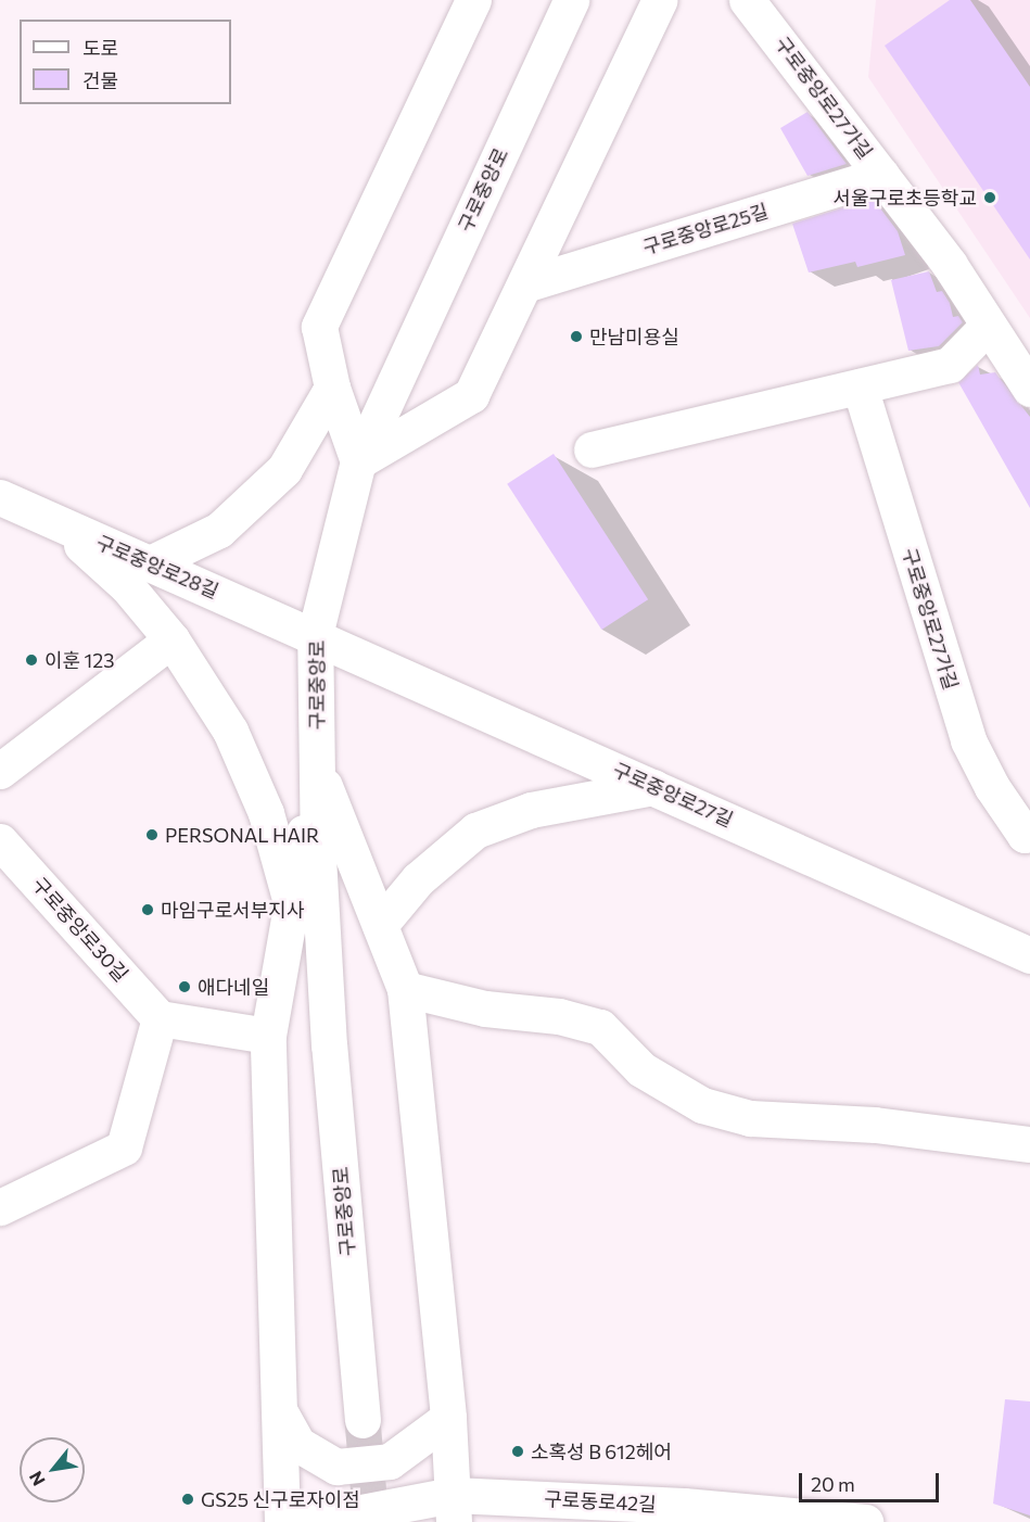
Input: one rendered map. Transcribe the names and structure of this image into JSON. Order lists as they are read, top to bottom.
{
  "streets": {
    "street": [
      "구로중앙로27가길",
      "구로중앙로",
      "구로중앙로25길",
      "구로중앙로28길",
      "구로중앙로27길",
      "구로중앙로30길",
      "구로동로42길"
    ]
  },
  "crossings": [
    ["구로중앙로27가길", "구로중앙로25길"],
    ["구로중앙로", "구로중앙로28길"],
    ["구로중앙로", "구로중앙로27길"],
    ["구로중앙로28길", "구로중앙로27길"]
  ],
  "places": [
    "서울구로초등학교",
    "만남미용실",
    "이훈 123",
    "PERSONAL HAIR",
    "마임구로서부지사",
    "애다네일",
    "소혹성 B 612헤어",
    "GS25 신구로자이점"
  ],
  "legend": ["도로", "건물"],
  "scale_bar": "20 m",
  "north": "bottom left"
}
